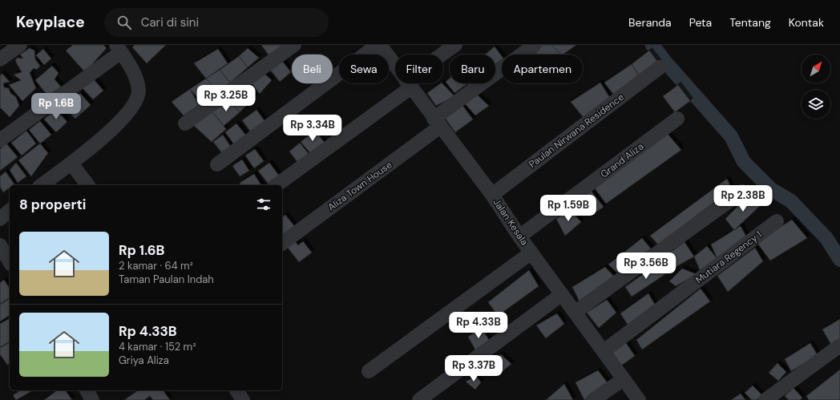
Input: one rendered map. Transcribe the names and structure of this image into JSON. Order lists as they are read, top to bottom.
{
  "streets": {
    "street": [
      "Paulan Nirwana Residence",
      "Grand Aliza",
      "Aliza Town House",
      "Jalan Kesala",
      "Mutiara Regency 1"
    ]
  },
  "crossings": [
    ["Paulan Nirwana Residence", "Jalan Kesala"],
    ["Grand Aliza", "Jalan Kesala"],
    ["Aliza Town House", "Jalan Kesala"],
    ["Jalan Kesala", "Mutiara Regency 1"]
  ],
  "north": "top right",
  "page": {
    "header": "Keyplace",
    "search": "Cari di sini",
    "nav": [
      "Beranda",
      "Peta",
      "Tentang",
      "Kontak"
    ],
    "chip": [
      "Beli",
      "Sewa",
      "Filter",
      "Baru",
      "Apartemen"
    ],
    "price": [
      "Rp 3.25B",
      "Rp 1.6B",
      "Rp 3.34B",
      "Rp 2.38B",
      "Rp 1.59B",
      "Rp 3.56B",
      "Rp 4.33B",
      "Rp 3.37B"
    ],
    "heading": "8 properti",
    "list": [
      {
        "name": "Rp 1.6B",
        "note": "2 kamar · 64 m² · Taman Paulan Indah"
      },
      {
        "name": "Rp 4.33B",
        "note": "4 kamar · 152 m² · Griya Aliza"
      }
    ]
  }
}
